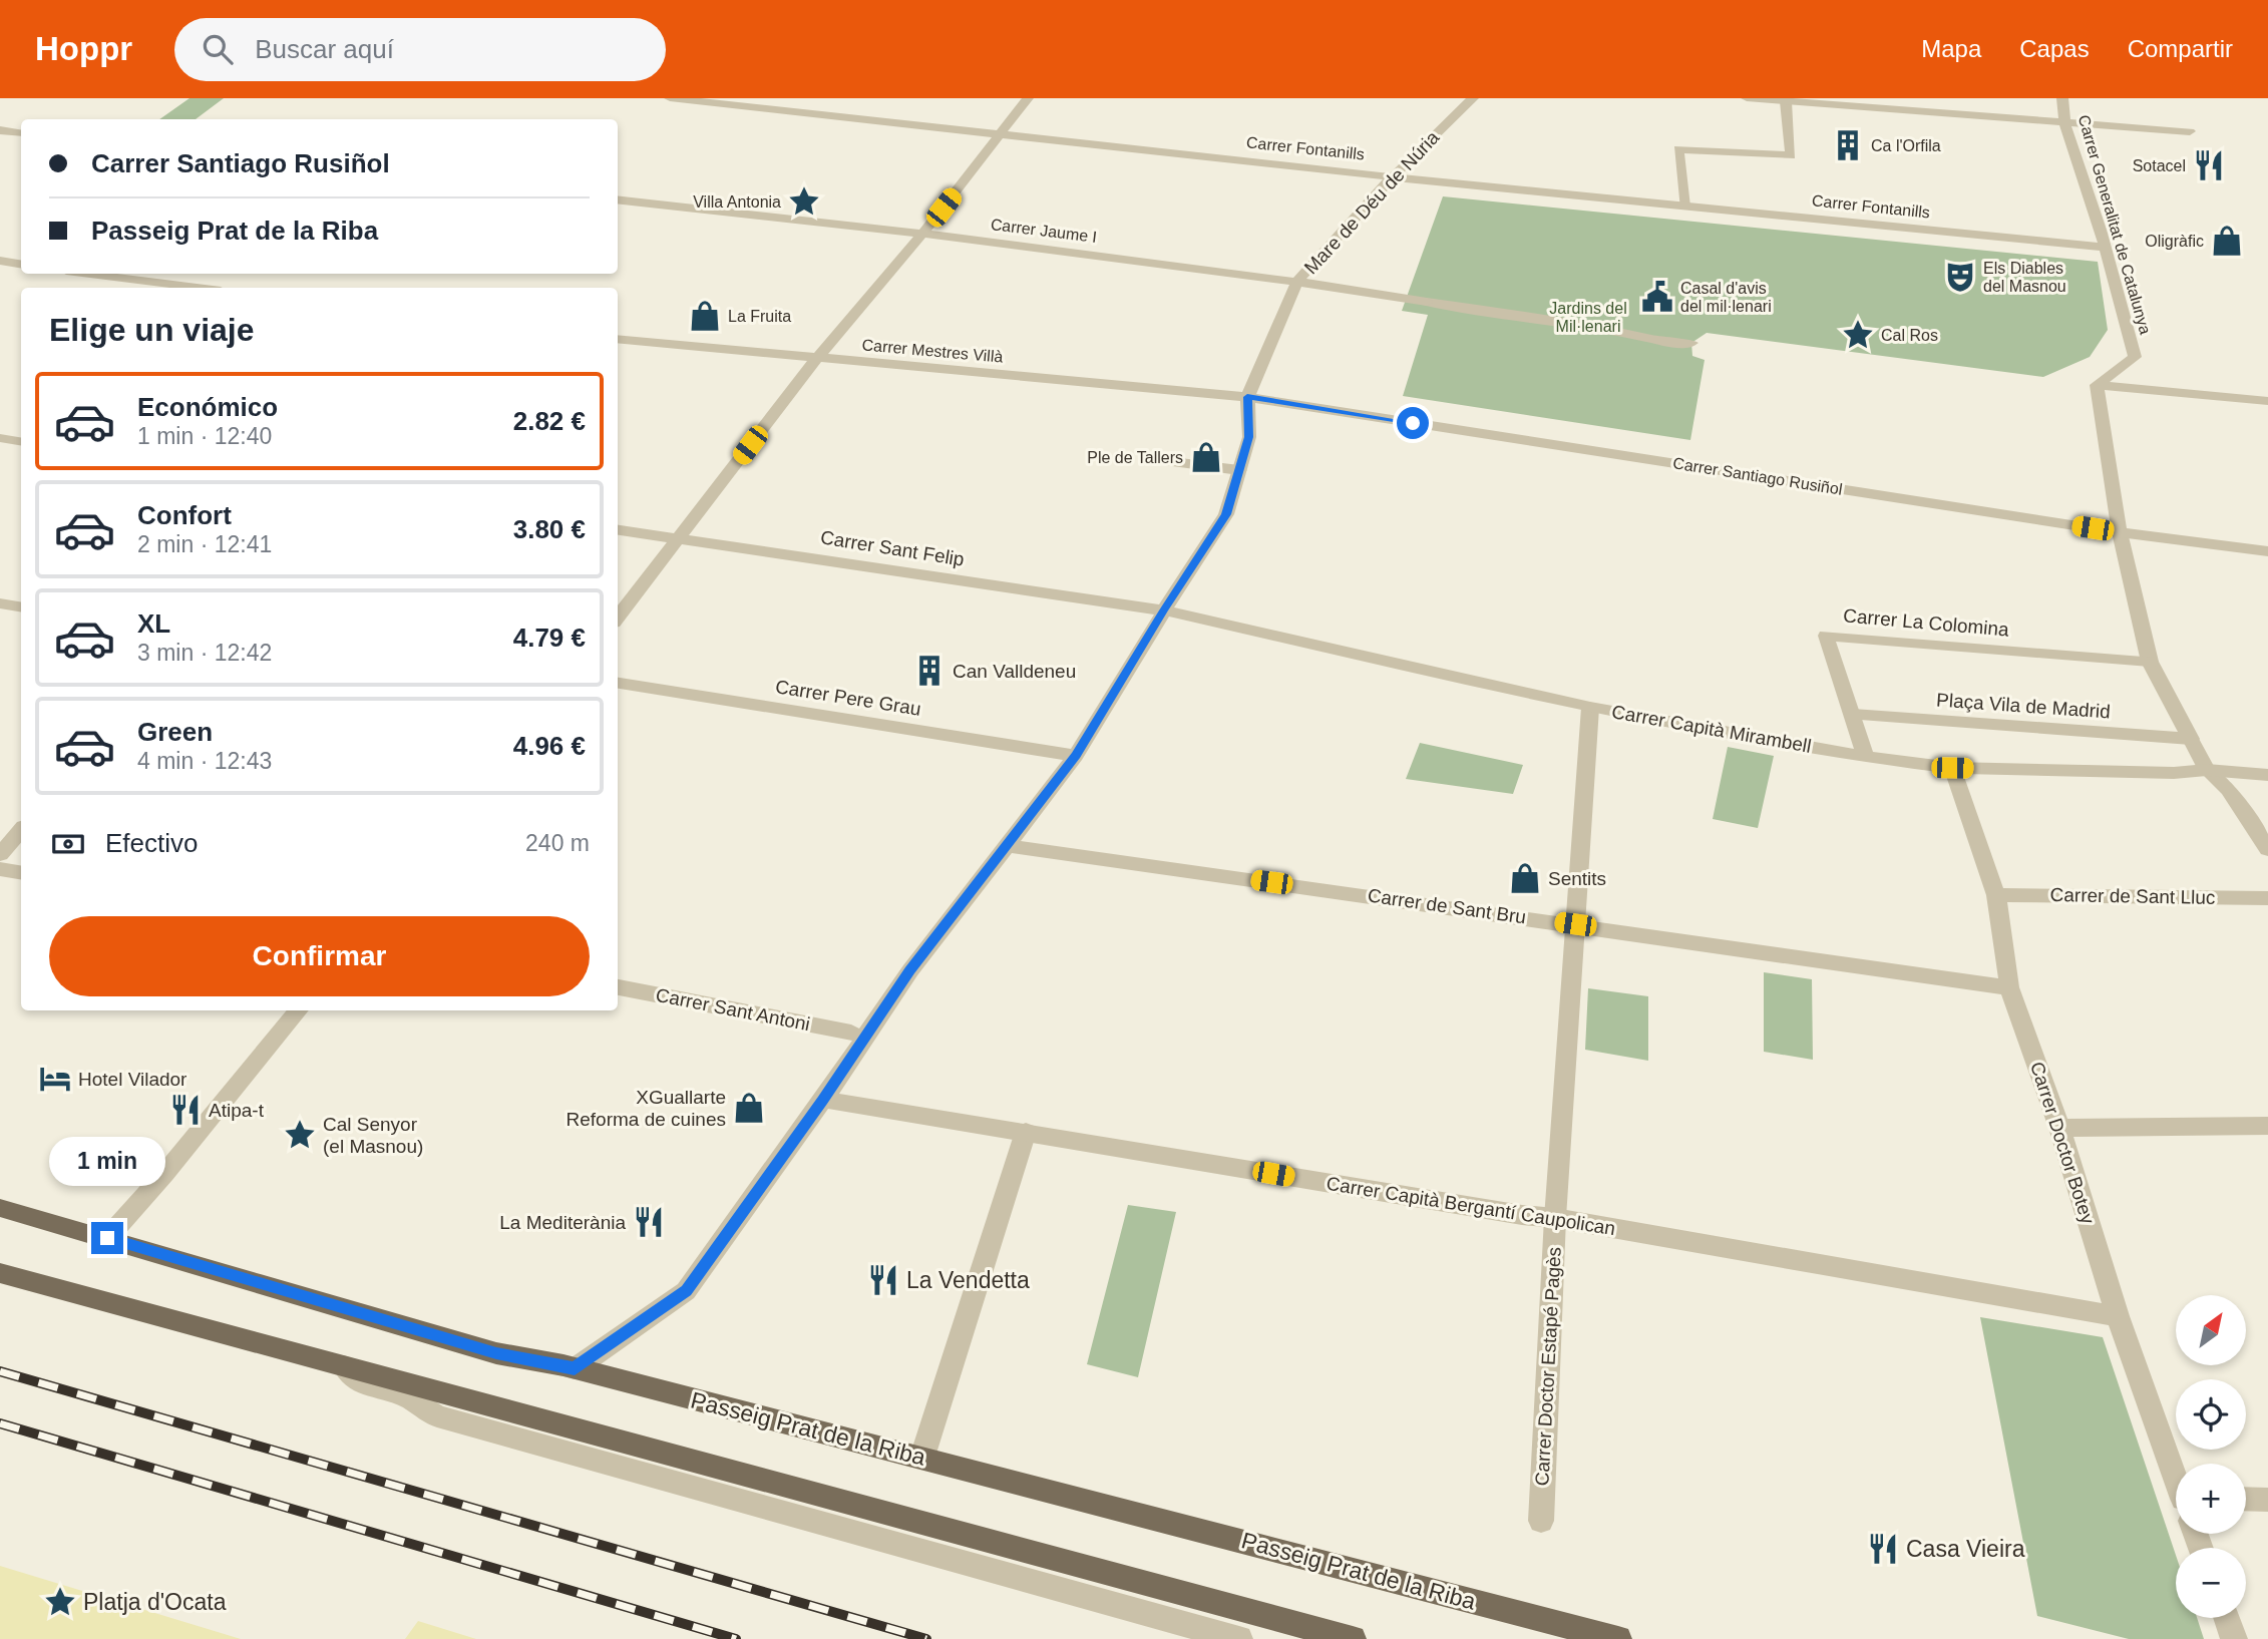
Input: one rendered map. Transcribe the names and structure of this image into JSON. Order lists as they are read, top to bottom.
{
  "streets": {
    "main road": ["Passeig Prat de la Riba"],
    "street": [
      "Carrer Fontanills",
      "Mare de Déu de Núria",
      "Carrer Generalitat de Catalunya",
      "Carrer Jaume I",
      "Carrer Mestres Villà",
      "Carrer Santiago Rusiñol",
      "Carrer Sant Felip",
      "Carrer La Colomina",
      "Carrer Pere Grau",
      "Plaça Vila de Madrid",
      "Carrer Capità Mirambell",
      "Carrer de Sant Lluc",
      "Carrer de Sant Bru",
      "Carrer Sant Antoni",
      "Carrer Doctor Botey",
      "Carrer Capità Bergantí Caupolican",
      "Carrer Doctor Estapé Pagès"
    ]
  },
  "crossings": [
    ["Carrer Fontanills", "Mare de Déu de Núria"],
    ["Carrer Fontanills", "Carrer Generalitat de Catalunya"],
    ["Mare de Déu de Núria", "Carrer Jaume I"],
    ["Mare de Déu de Núria", "Carrer Mestres Villà"],
    ["Mare de Déu de Núria", "Carrer Santiago Rusiñol"],
    ["Mare de Déu de Núria", "Carrer Sant Felip"],
    ["Mare de Déu de Núria", "Carrer Pere Grau"],
    ["Mare de Déu de Núria", "Carrer Capità Mirambell"],
    ["Mare de Déu de Núria", "Carrer de Sant Bru"],
    ["Mare de Déu de Núria", "Carrer Capità Bergantí Caupolican"],
    ["Mare de Déu de Núria", "Passeig Prat de la Riba"],
    ["Carrer Mestres Villà", "Carrer Santiago Rusiñol"],
    ["Carrer Sant Felip", "Carrer Capità Mirambell"],
    ["Carrer La Colomina", "Plaça Vila de Madrid"],
    ["Carrer La Colomina", "Carrer Capità Mirambell"],
    ["Carrer Capità Mirambell", "Carrer Doctor Botey"],
    ["Carrer Capità Mirambell", "Carrer Doctor Estapé Pagès"],
    ["Carrer de Sant Lluc", "Carrer Doctor Botey"],
    ["Carrer de Sant Bru", "Carrer Doctor Botey"],
    ["Carrer de Sant Bru", "Carrer Doctor Estapé Pagès"],
    ["Carrer Doctor Botey", "Carrer Capità Bergantí Caupolican"],
    ["Carrer Capità Bergantí Caupolican", "Carrer Doctor Estapé Pagès"]
  ],
  "parks": ["Jardins del Mil·lenari"],
  "places": {
    "building": ["Ca l'Orfila", "Can Valldeneu"],
    "restaurant": [
      "Sotacel",
      "Atipa-t",
      "La Mediterània",
      "La Vendetta",
      "Casa Vieira"
    ],
    "place": [
      "Villa Antonia",
      "Cal Ros",
      "Cal Senyor (el Masnou)",
      "Platja d'Ocata"
    ],
    "shop": [
      "Oligràfic",
      "La Fruita",
      "Ple de Tallers",
      "Sentits",
      "XGuallarte Reforma de cuines"
    ],
    "theatre": ["Els Diables del Masnou"],
    "public building": ["Casal d'avis del mil·lenari"],
    "hotel": ["Hotel Vilador"]
  },
  "north": "top right",
  "page": {
    "header": "Hoppr",
    "search": "Buscar aquí",
    "nav": ["Mapa", "Capas", "Compartir"],
    "banner": ["Carrer Santiago Rusiñol", "Passeig Prat de la Riba"],
    "heading": "Elige un viaje",
    "list": [
      {
        "name": "Económico",
        "note": "1 min · 12:40",
        "value": "2.82 €"
      },
      {
        "name": "Confort",
        "note": "2 min · 12:41",
        "value": "3.80 €"
      },
      {
        "name": "XL",
        "note": "3 min · 12:42",
        "value": "4.79 €"
      },
      {
        "name": "Green",
        "note": "4 min · 12:43",
        "value": "4.96 €"
      }
    ],
    "pay": ["Efectivo", "240 m"],
    "buttons": "Confirmar",
    "bubble": "1 min",
    "map_buttons": ["+", "−"]
  }
}
